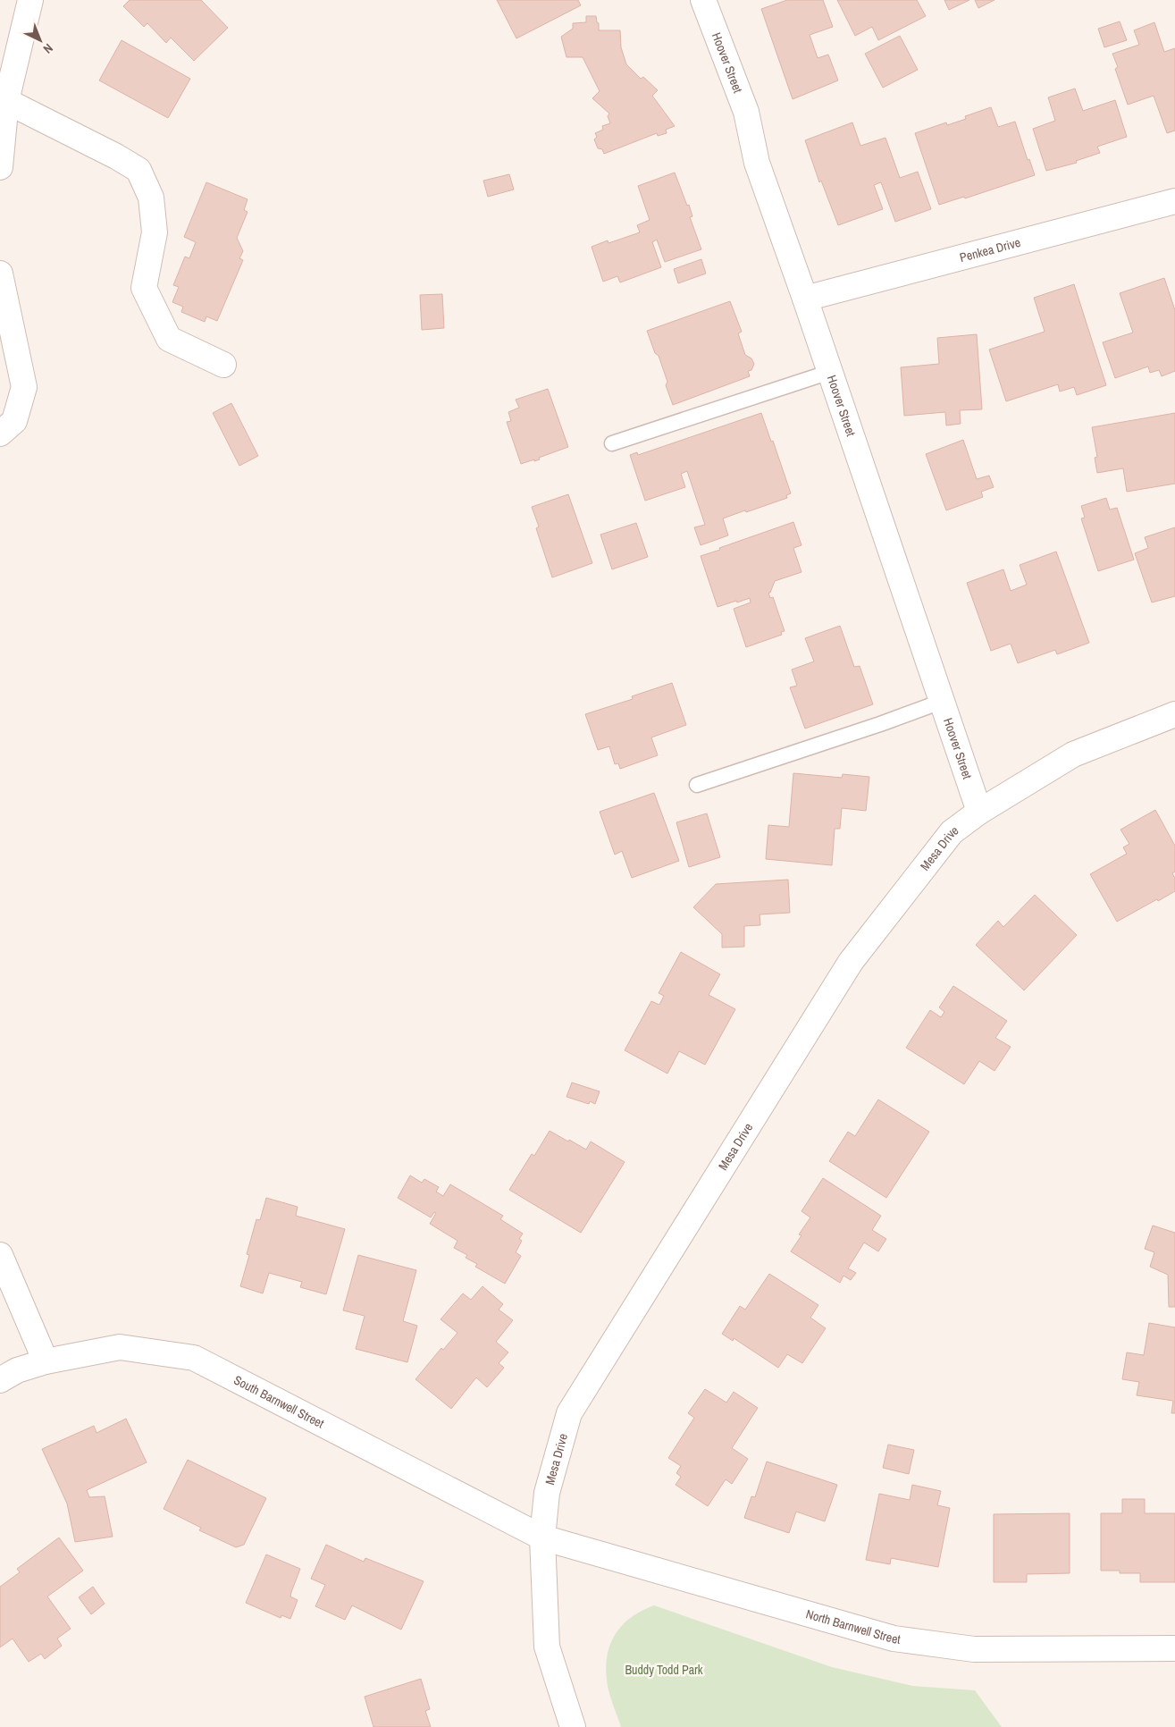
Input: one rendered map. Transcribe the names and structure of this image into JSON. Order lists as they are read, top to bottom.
{
  "streets": {
    "street": [
      "Hoover Street",
      "Penkea Drive",
      "Mesa Drive",
      "South Barnwell Street",
      "North Barnwell Street"
    ]
  },
  "crossings": [
    ["Hoover Street", "Penkea Drive"],
    ["Hoover Street", "Mesa Drive"],
    ["Mesa Drive", "South Barnwell Street"],
    ["Mesa Drive", "North Barnwell Street"],
    ["South Barnwell Street", "North Barnwell Street"]
  ],
  "parks": ["Buddy Todd Park"],
  "north": "bottom right"
}
